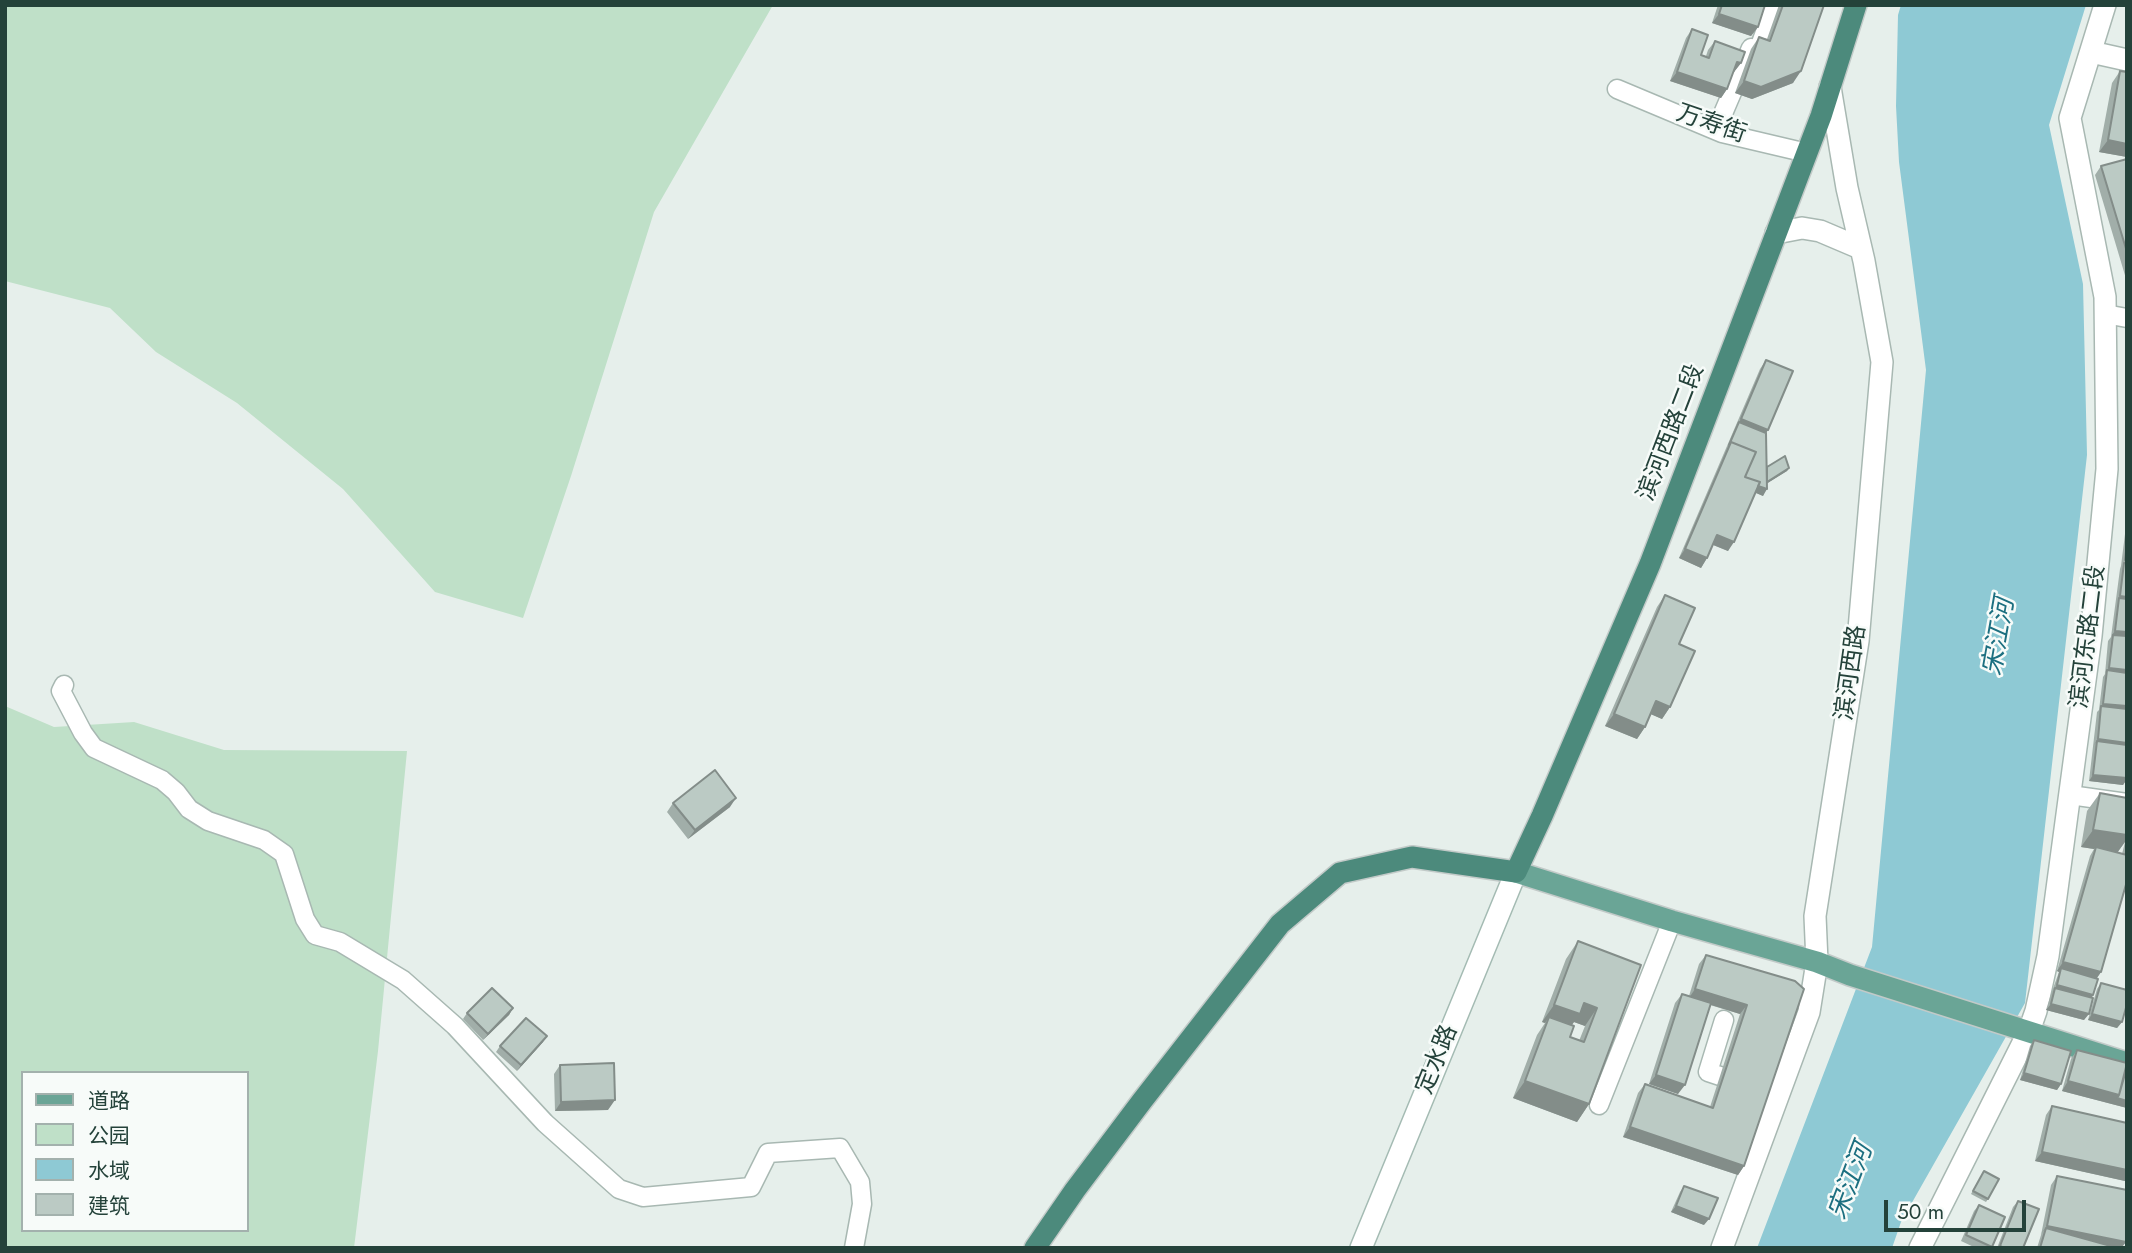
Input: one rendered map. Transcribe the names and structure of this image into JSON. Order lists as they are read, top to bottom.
{
  "streets": {
    "highway": ["滨河西路二段"],
    "street": [
      "万寿街",
      "滨河东路二段",
      "滨河西路",
      "定水路"
    ]
  },
  "crossings": [
    ["万寿街", "滨河西路二段"],
    ["滨河西路二段", "滨河西路"],
    ["滨河西路二段", "定水路"]
  ],
  "water": ["宋江河"],
  "legend": [
    "道路",
    "公园",
    "水域",
    "建筑"
  ],
  "scale_bar": "50 m"
}
